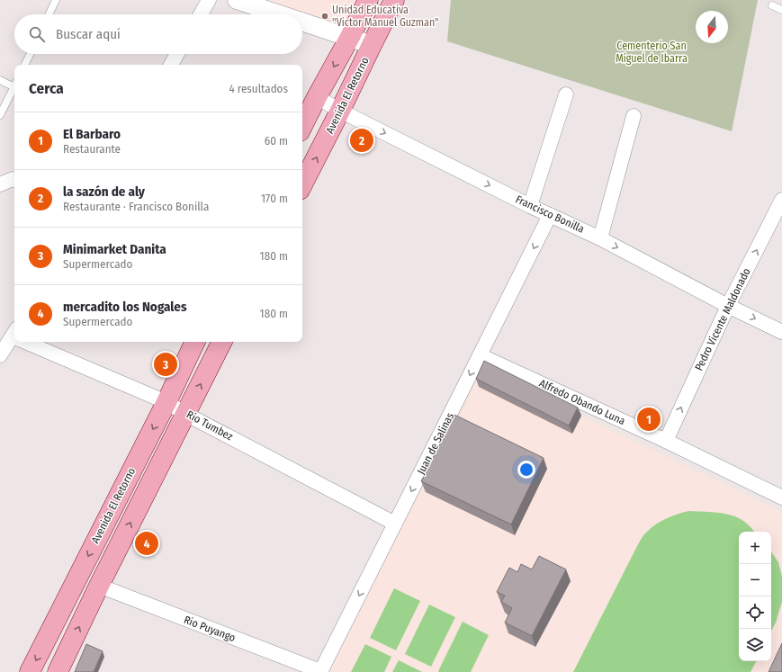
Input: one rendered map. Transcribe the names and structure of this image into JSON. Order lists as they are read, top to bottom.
{
  "streets": {
    "main road": ["Avenida El Retorno"],
    "street": [
      "Francisco Bonilla",
      "Pedro Vicente Maldonado",
      "Alfredo Obando Luna",
      "Rio Tumbez",
      "Juan de Salinas",
      "Rio Puyango"
    ]
  },
  "crossings": [
    ["Avenida El Retorno", "Francisco Bonilla"],
    ["Avenida El Retorno", "Rio Tumbez"],
    ["Francisco Bonilla", "Pedro Vicente Maldonado"],
    ["Francisco Bonilla", "Juan de Salinas"],
    ["Pedro Vicente Maldonado", "Alfredo Obando Luna"],
    ["Alfredo Obando Luna", "Juan de Salinas"],
    ["Rio Tumbez", "Juan de Salinas"],
    ["Juan de Salinas", "Rio Puyango"]
  ],
  "one_way": ["Francisco Bonilla", "Pedro Vicente Maldonado", "Juan de Salinas"],
  "parks": ["Cementerio San Miguel de Ibarra"],
  "places": ["Unidad Educativa \"Victor Manuel Guzman\""],
  "north": "bottom",
  "page": {
    "search": "Buscar aquí",
    "heading": ["Cerca", "4 resultados"],
    "list": [
      {
        "mark": "1",
        "name": "El Barbaro",
        "note": "Restaurante",
        "value": "60 m"
      },
      {
        "mark": "2",
        "name": "la sazón de aly",
        "note": "Restaurante · Francisco Bonilla",
        "value": "170 m"
      },
      {
        "mark": "3",
        "name": "Minimarket Danita",
        "note": "Supermercado",
        "value": "180 m"
      },
      {
        "mark": "4",
        "name": "mercadito los Nogales",
        "note": "Supermercado",
        "value": "180 m"
      }
    ],
    "pins": [
      "2",
      "3",
      "1",
      "4"
    ],
    "map_buttons": ["+", "−"]
  }
}
